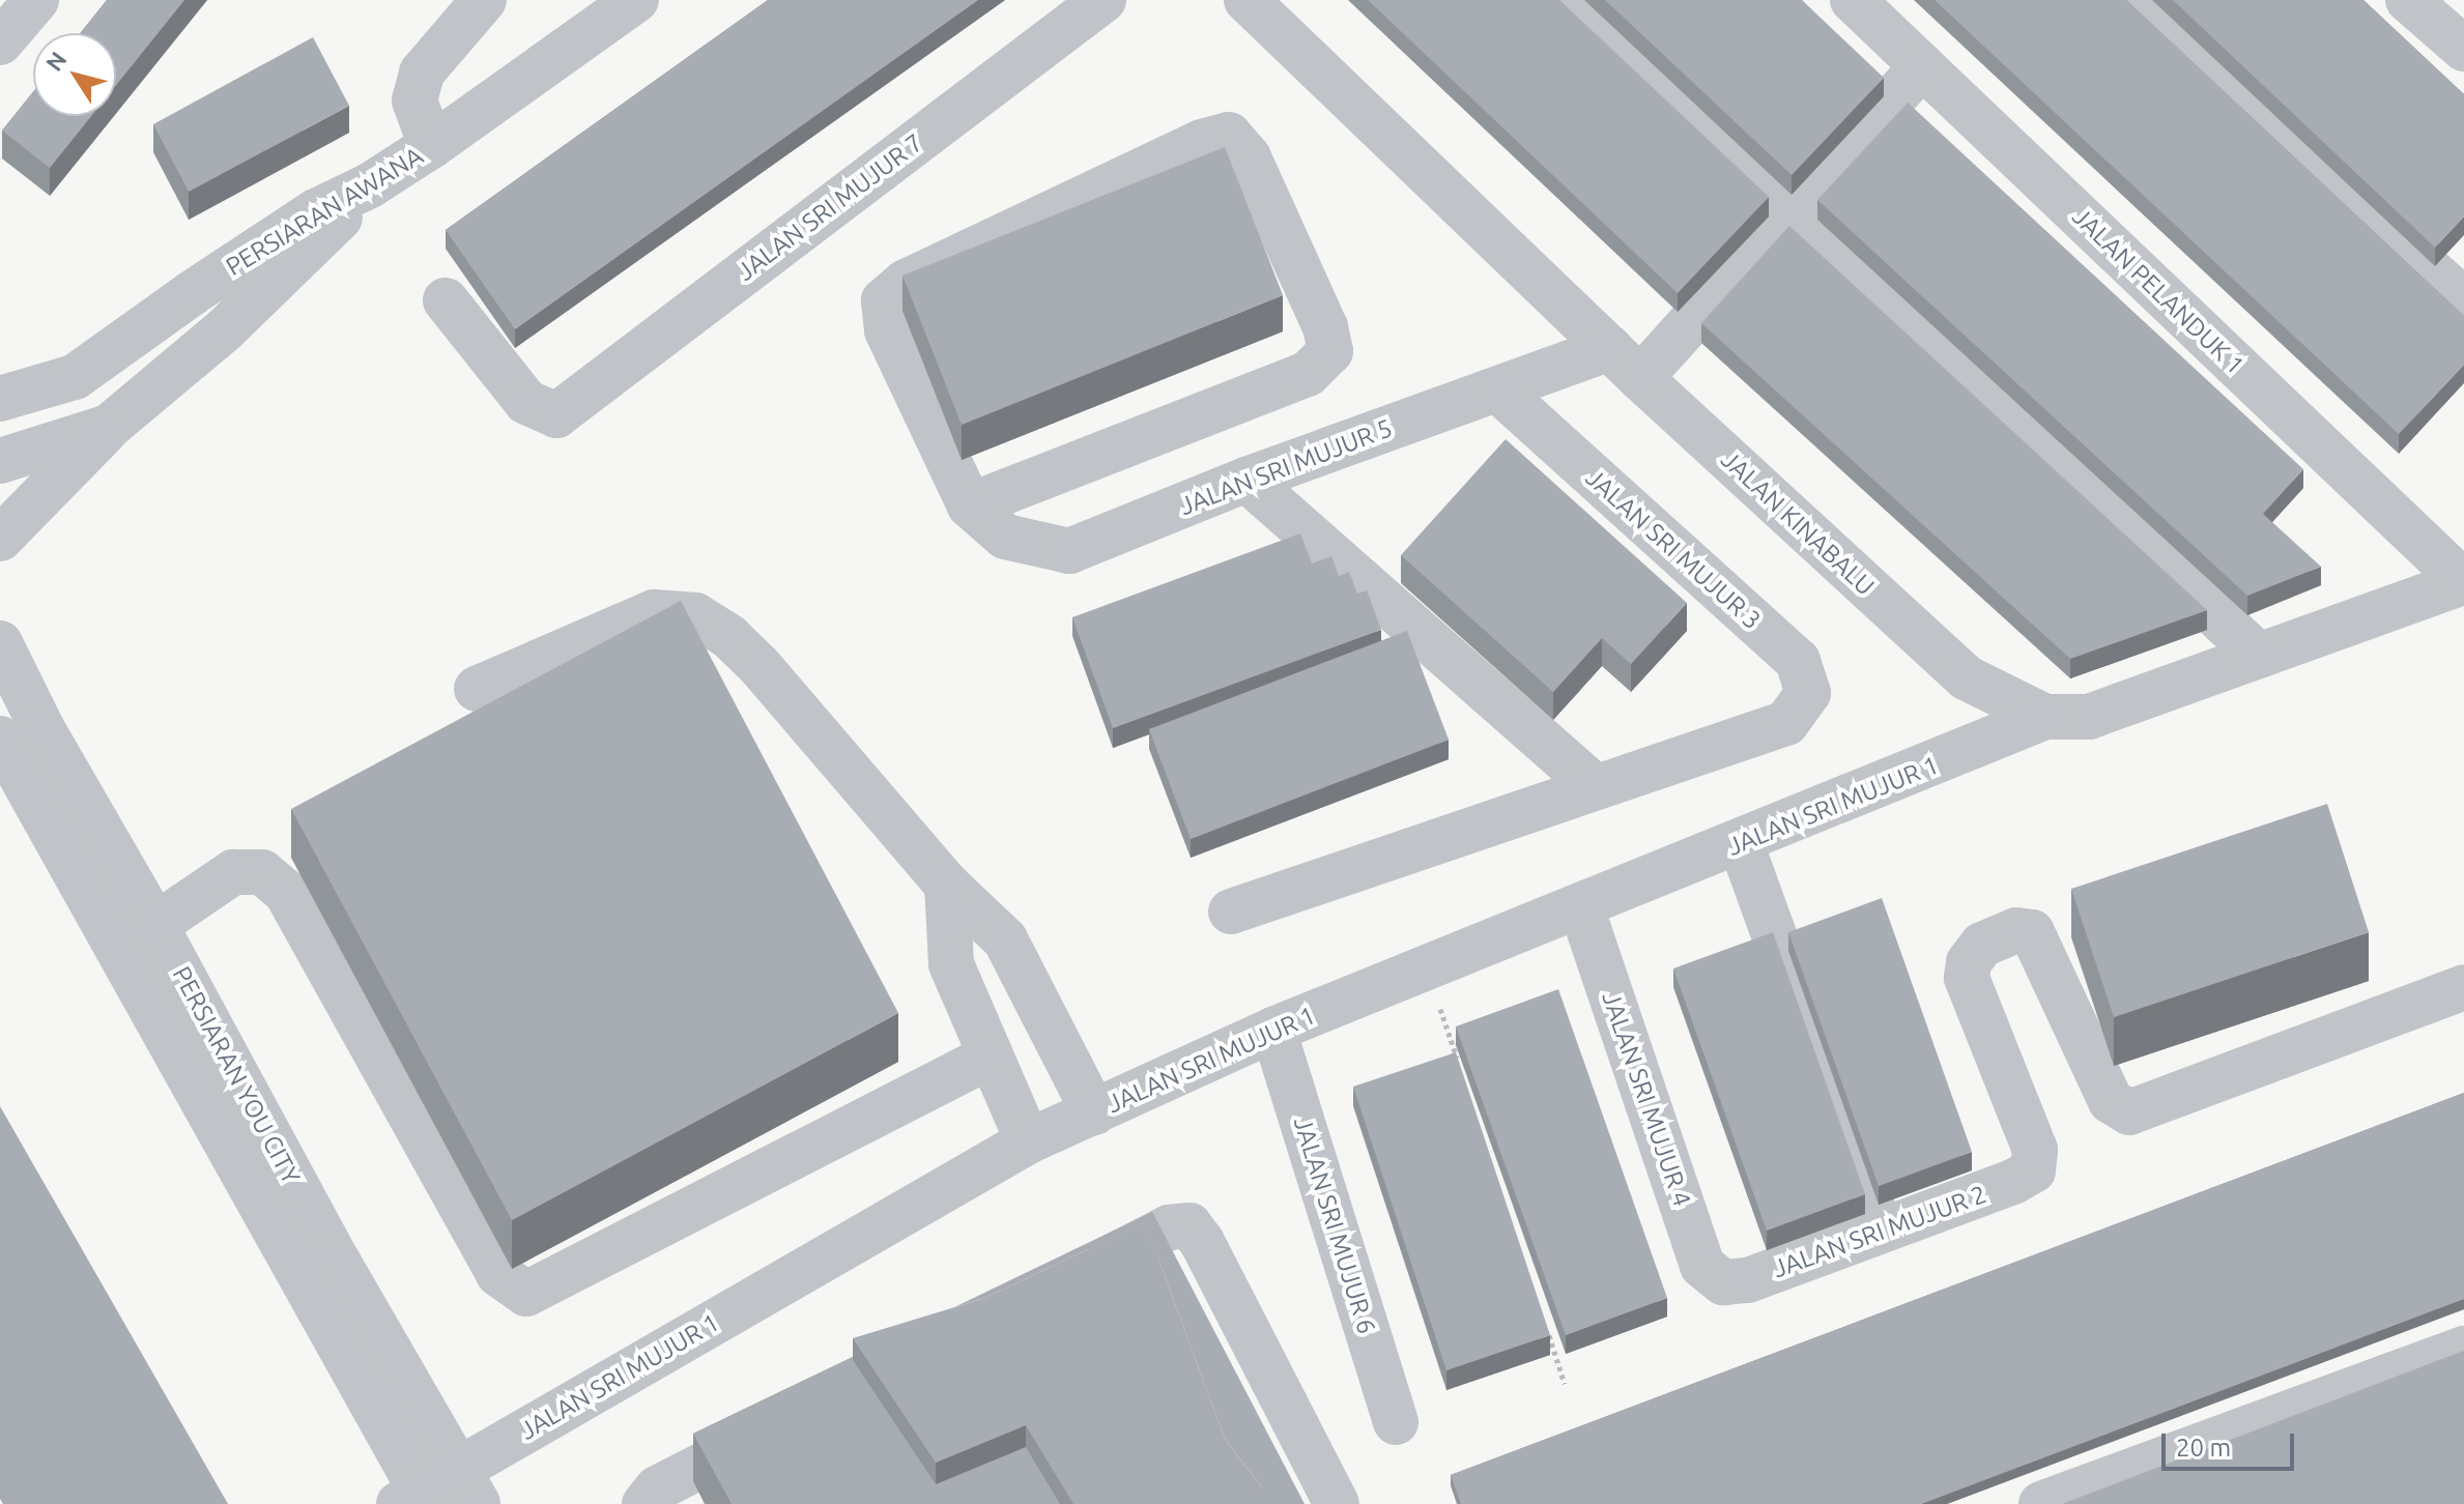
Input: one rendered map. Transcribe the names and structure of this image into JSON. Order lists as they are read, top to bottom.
{
  "streets": {
    "street": [
      "JALAN SRI MUJUR 7",
      "PERSIARAN AWANA",
      "JALAN PELANDUK 1",
      "JALAN SRI MUJUR 5",
      "JALAN KINABALU",
      "JALAN SRI MUJUR 3",
      "JALAN SRI MUJUR 1",
      "PERSIARAN YOU CITY",
      "JALAN SRI MUJUR 4",
      "JALAN SRI MUJUR 6",
      "JALAN SRI MUJUR 2"
    ]
  },
  "crossings": [
    ["JALAN PELANDUK 1", "JALAN KINABALU"],
    ["JALAN SRI MUJUR 5", "JALAN KINABALU"],
    ["JALAN SRI MUJUR 5", "JALAN SRI MUJUR 3"],
    ["JALAN KINABALU", "JALAN SRI MUJUR 1"],
    ["JALAN SRI MUJUR 1", "PERSIARAN YOU CITY"],
    ["JALAN SRI MUJUR 1", "JALAN SRI MUJUR 4"],
    ["JALAN SRI MUJUR 1", "JALAN SRI MUJUR 6"],
    ["JALAN SRI MUJUR 4", "JALAN SRI MUJUR 2"]
  ],
  "scale_bar": "20 m",
  "north": "top left"
}
